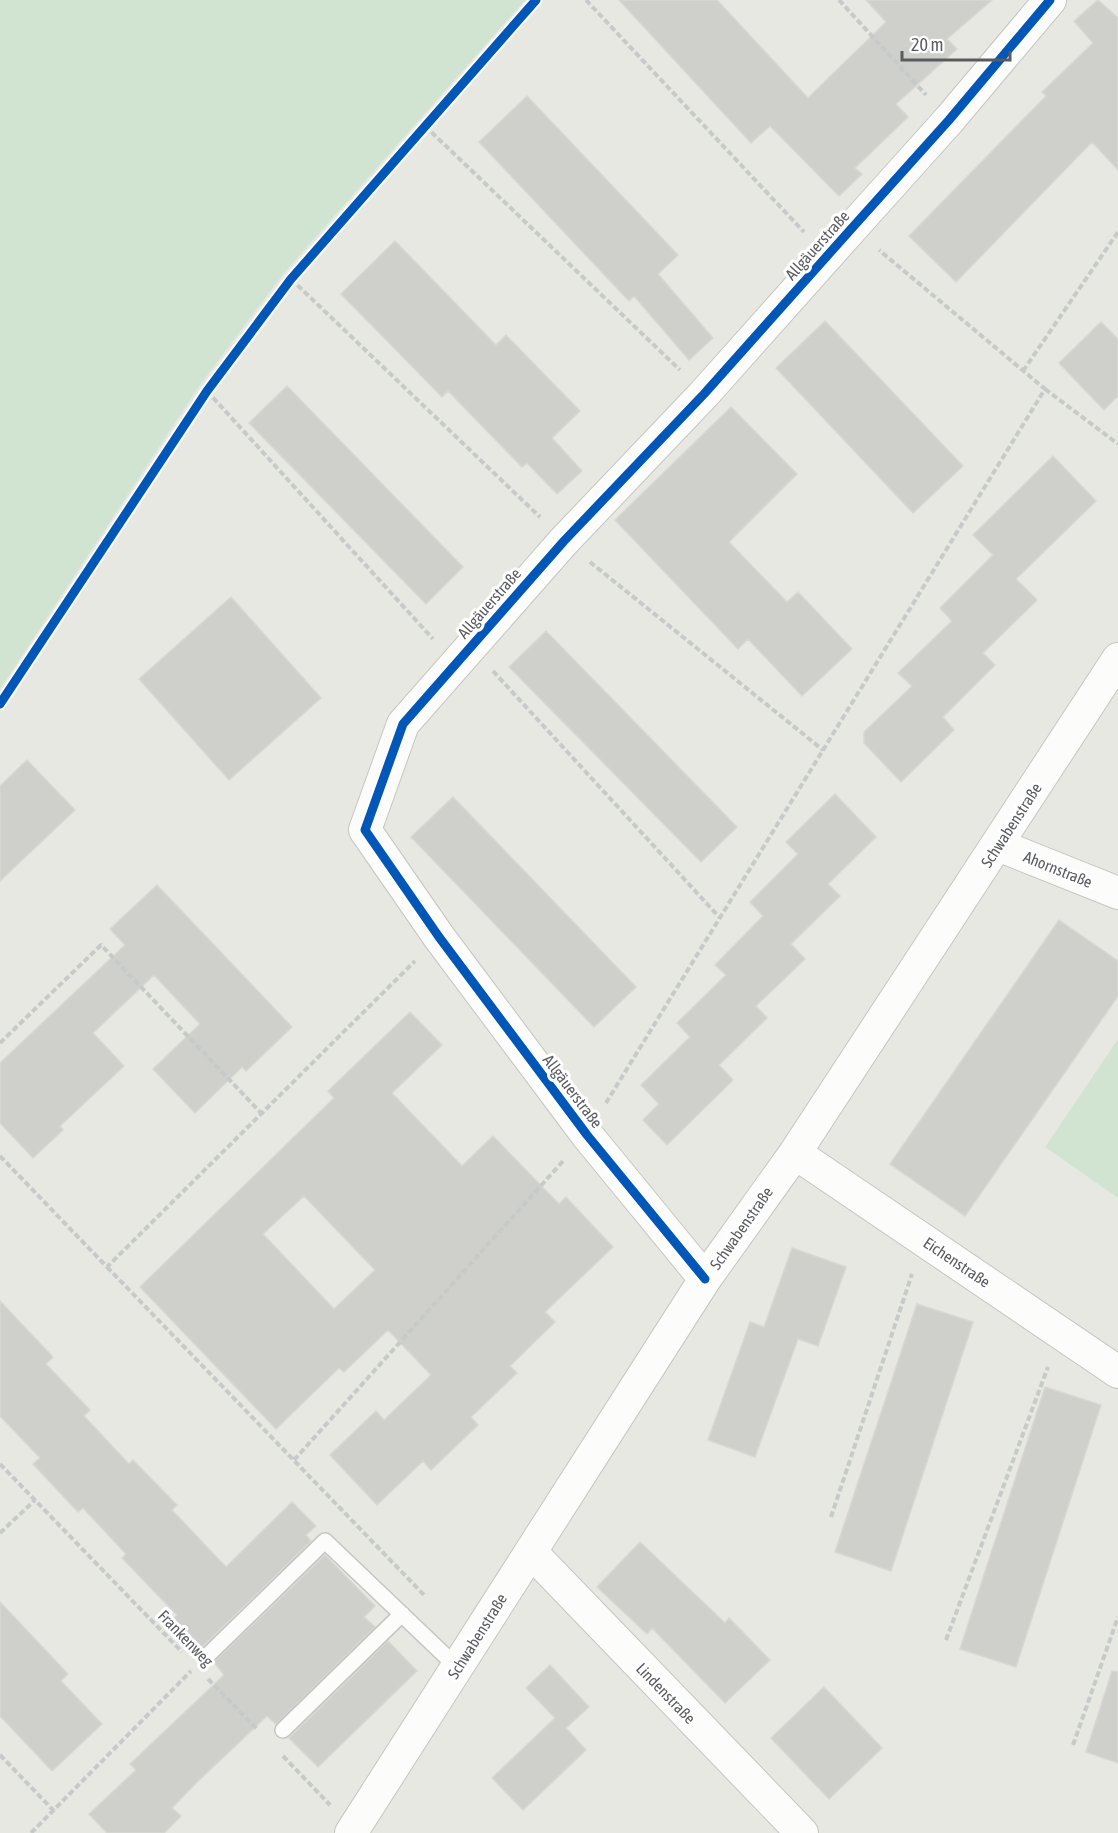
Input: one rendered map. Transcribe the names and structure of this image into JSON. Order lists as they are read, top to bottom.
{
  "streets": {
    "street": [
      "Allgäuerstraße",
      "Schwabenstraße",
      "Ahornstraße",
      "Eichenstraße",
      "Lindenstraße"
    ],
    "path": ["Frankenweg"]
  },
  "crossings": [
    ["Allgäuerstraße", "Schwabenstraße"],
    ["Schwabenstraße", "Ahornstraße"],
    ["Schwabenstraße", "Eichenstraße"],
    ["Schwabenstraße", "Lindenstraße"]
  ],
  "scale_bar": "20 m"
}
